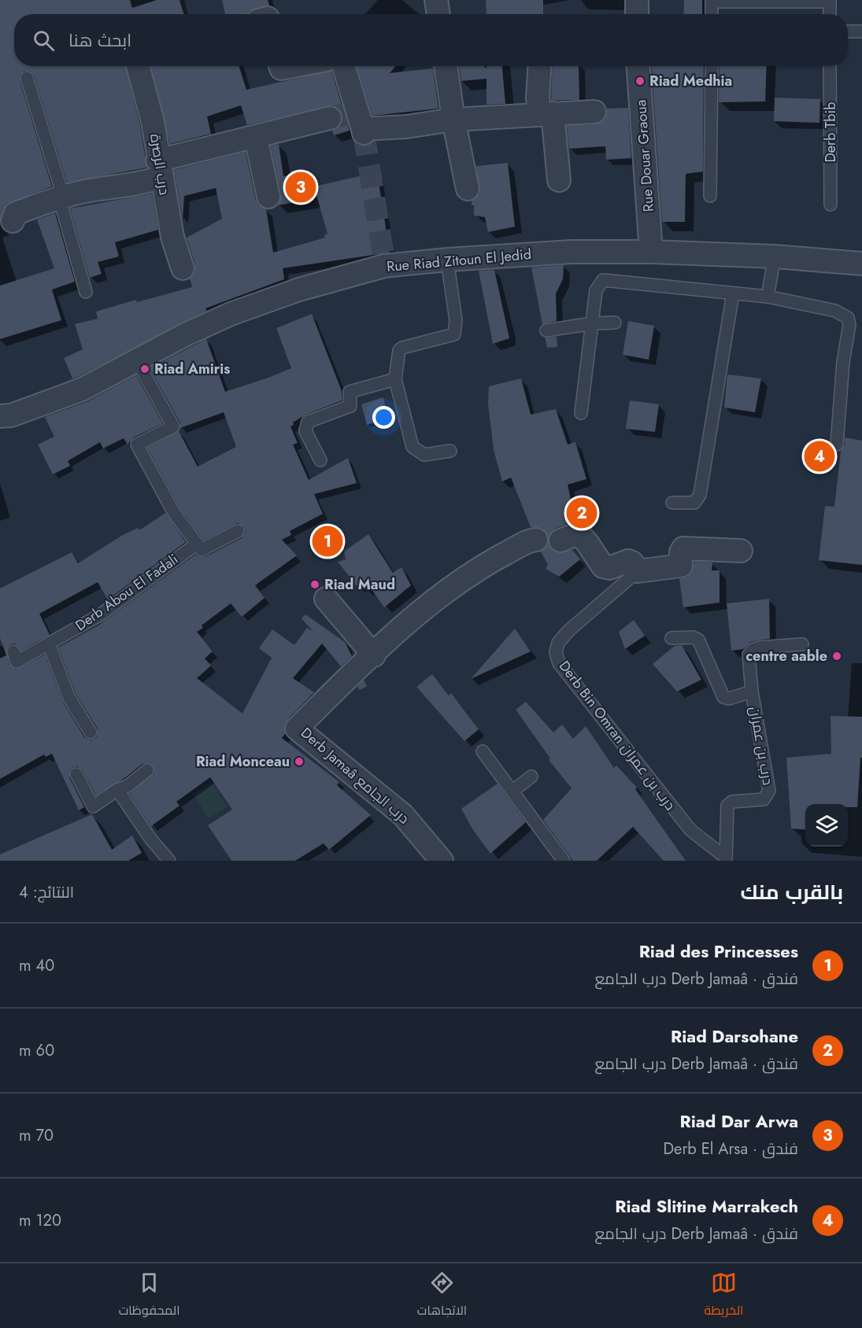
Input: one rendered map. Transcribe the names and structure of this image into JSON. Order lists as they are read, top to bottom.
{
  "streets": {
    "street": [
      "Rue Douar Graoua",
      "درب الرصرة",
      "Rue Riad Zitoun El Jedid",
      "Derb Jamaâ درب الجامع"
    ],
    "lane": [
      "Derb Tbib",
      "Derb Abou El Fadali",
      "Derb Bin Omran درب بن عمران",
      "درب بن عمران"
    ]
  },
  "crossings": [
    ["Rue Douar Graoua", "Rue Riad Zitoun El Jedid"],
    ["Derb Bin Omran درب بن عمران", "درب بن عمران"]
  ],
  "places": [
    "Riad Medhia",
    "Riad Amiris",
    "Riad Maud",
    "centre aable",
    "Riad Monceau"
  ],
  "page": {
    "search": "ابحث هنا",
    "pins": [
      "3",
      "4",
      "2",
      "1"
    ],
    "heading": ["بالقرب منك", "النتائج: 4"],
    "list": [
      {
        "mark": "1",
        "name": "Riad des Princesses",
        "note": "فندق · Derb Jamaâ درب الجامع",
        "value": "40 m"
      },
      {
        "mark": "2",
        "name": "Riad Darsohane",
        "note": "فندق · Derb Jamaâ درب الجامع",
        "value": "60 m"
      },
      {
        "mark": "3",
        "name": "Riad Dar Arwa",
        "note": "فندق · Derb El Arsa",
        "value": "70 m"
      },
      {
        "mark": "4",
        "name": "Riad Slitine Marrakech",
        "note": "فندق · Derb Jamaâ درب الجامع",
        "value": "120 m"
      }
    ],
    "nav": ["الخريطة", "الاتجاهات", "المحفوظات"]
  }
}
